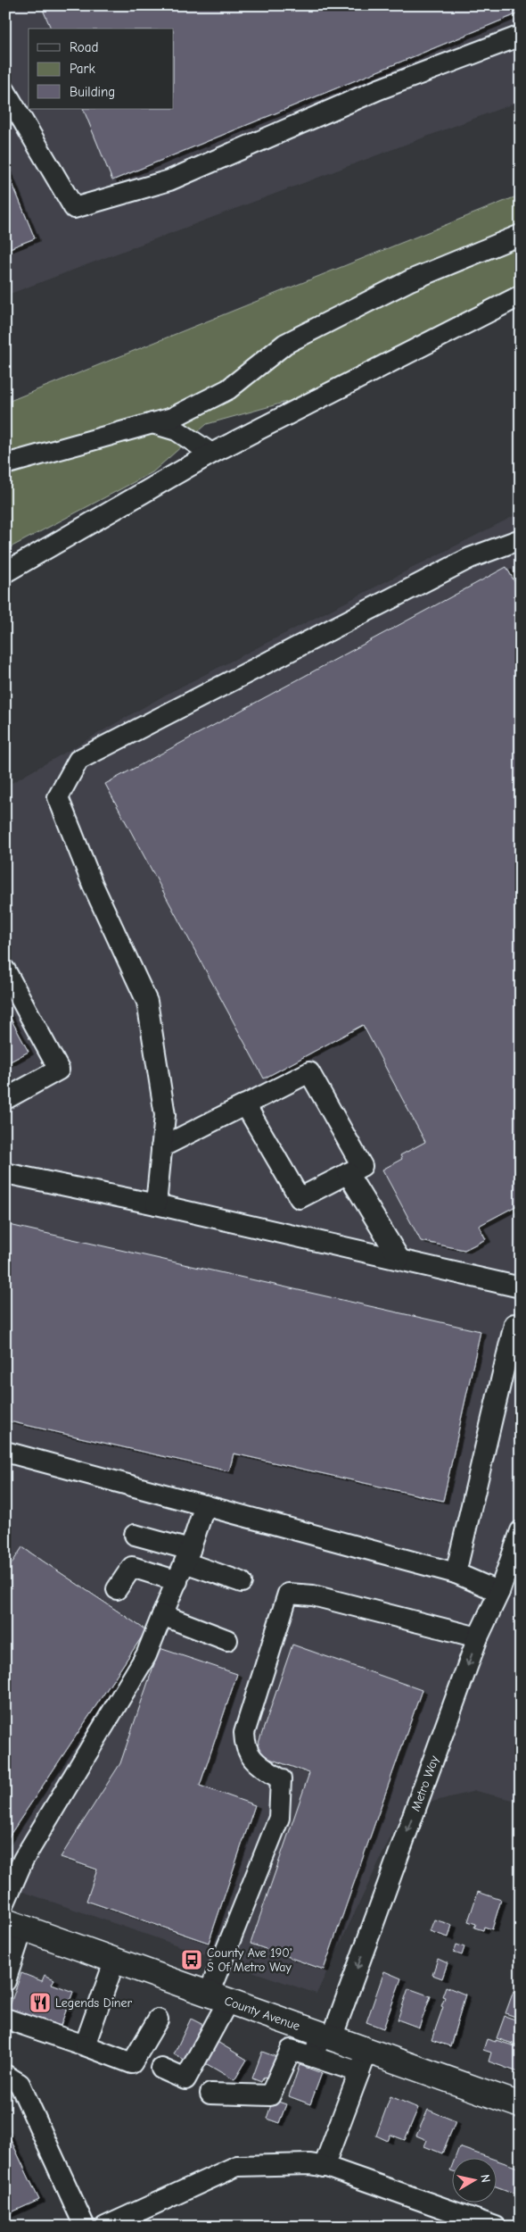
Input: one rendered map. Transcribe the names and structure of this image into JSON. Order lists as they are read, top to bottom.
{
  "streets": {
    "main road": ["County Avenue"],
    "street": ["Metro Way"]
  },
  "crossings": [
    ["Metro Way", "County Avenue"]
  ],
  "one_way": ["Metro Way"],
  "places": {
    "bus stop": ["County Ave 190' S Of Metro Way"],
    "restaurant": ["Legends Diner"]
  },
  "legend": ["Road", "Park", "Building"],
  "north": "right"
}
